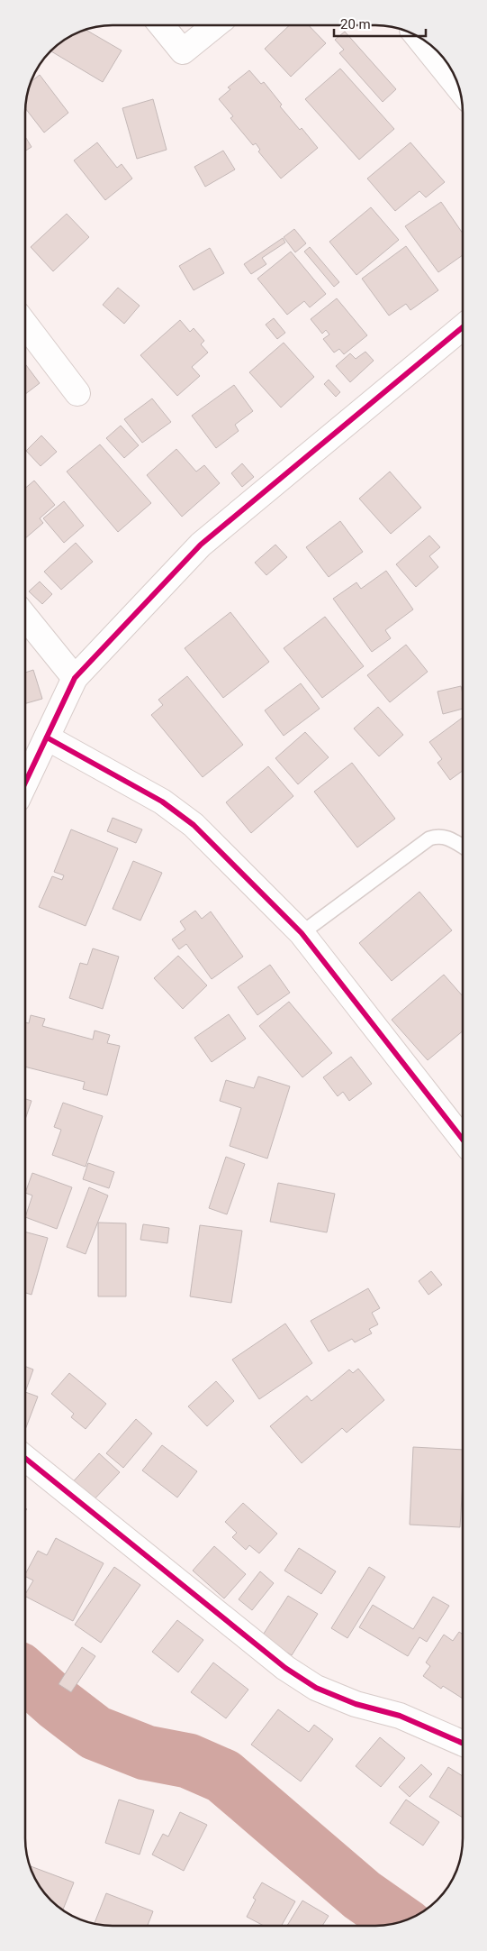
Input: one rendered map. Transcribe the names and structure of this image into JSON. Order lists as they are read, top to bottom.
{
  "scale_bar": "20 m"
}
